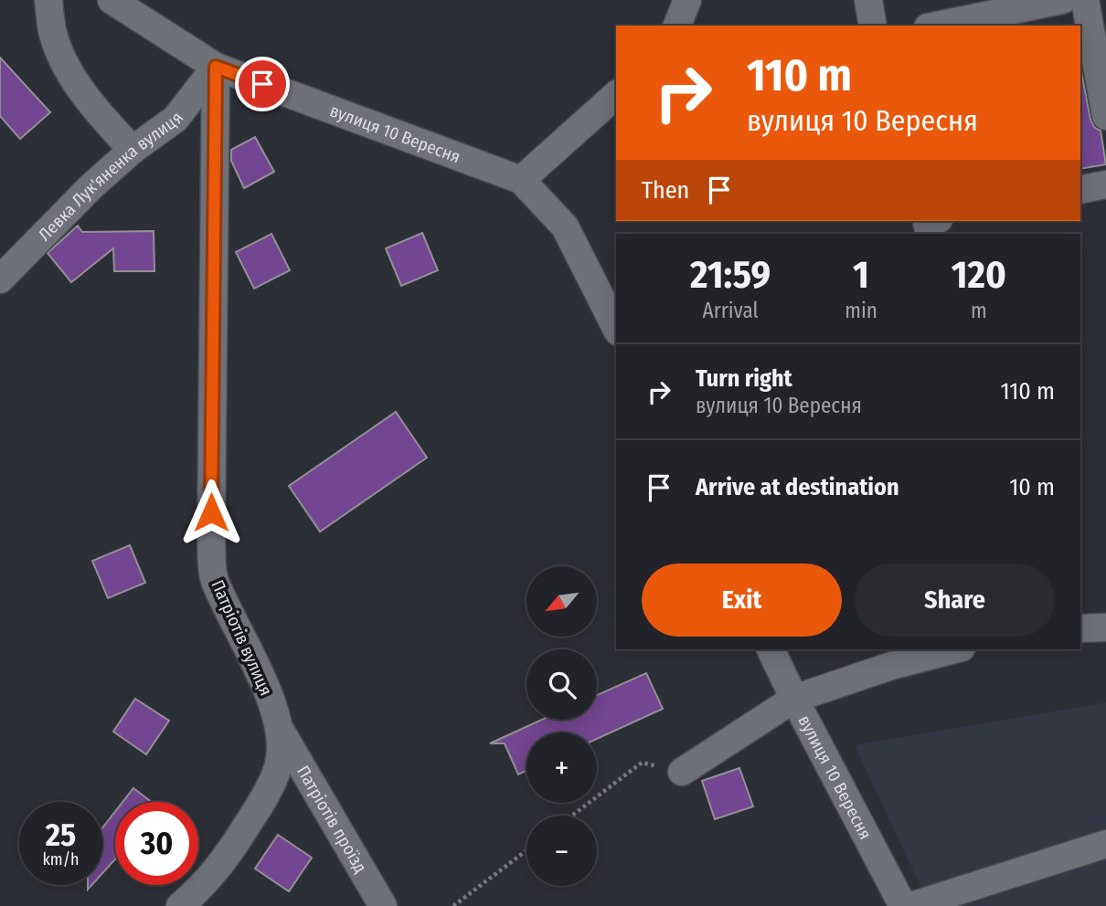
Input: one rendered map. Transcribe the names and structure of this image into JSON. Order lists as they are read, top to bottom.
{
  "streets": {
    "street": [
      "вулиця 10 Вересня",
      "Левка Лук'яненка вулиця",
      "Патріотів вулиця",
      "Патріотів проїзд"
    ]
  },
  "crossings": [
    ["вулиця 10 Вересня", "Левка Лук'яненка вулиця"],
    ["вулиця 10 Вересня", "Патріотів вулиця"],
    ["Левка Лук'яненка вулиця", "Патріотів вулиця"],
    ["Патріотів вулиця", "Патріотів проїзд"]
  ],
  "north": "bottom left",
  "page": {
    "turn": ["110 m", "вулиця 10 Вересня"],
    "then": "Then",
    "eta": [
      "21:59",
      "Arrival",
      "1",
      "min",
      "120",
      "m"
    ],
    "list": [
      {
        "name": "Turn right",
        "note": "вулиця 10 Вересня",
        "value": "110 m"
      },
      {
        "name": "Arrive at destination",
        "value": "10 m"
      }
    ],
    "buttons": ["Exit", "Share"],
    "map_buttons": ["+", "−"],
    "speed": "25 km/h",
    "limit": "30"
  }
}
